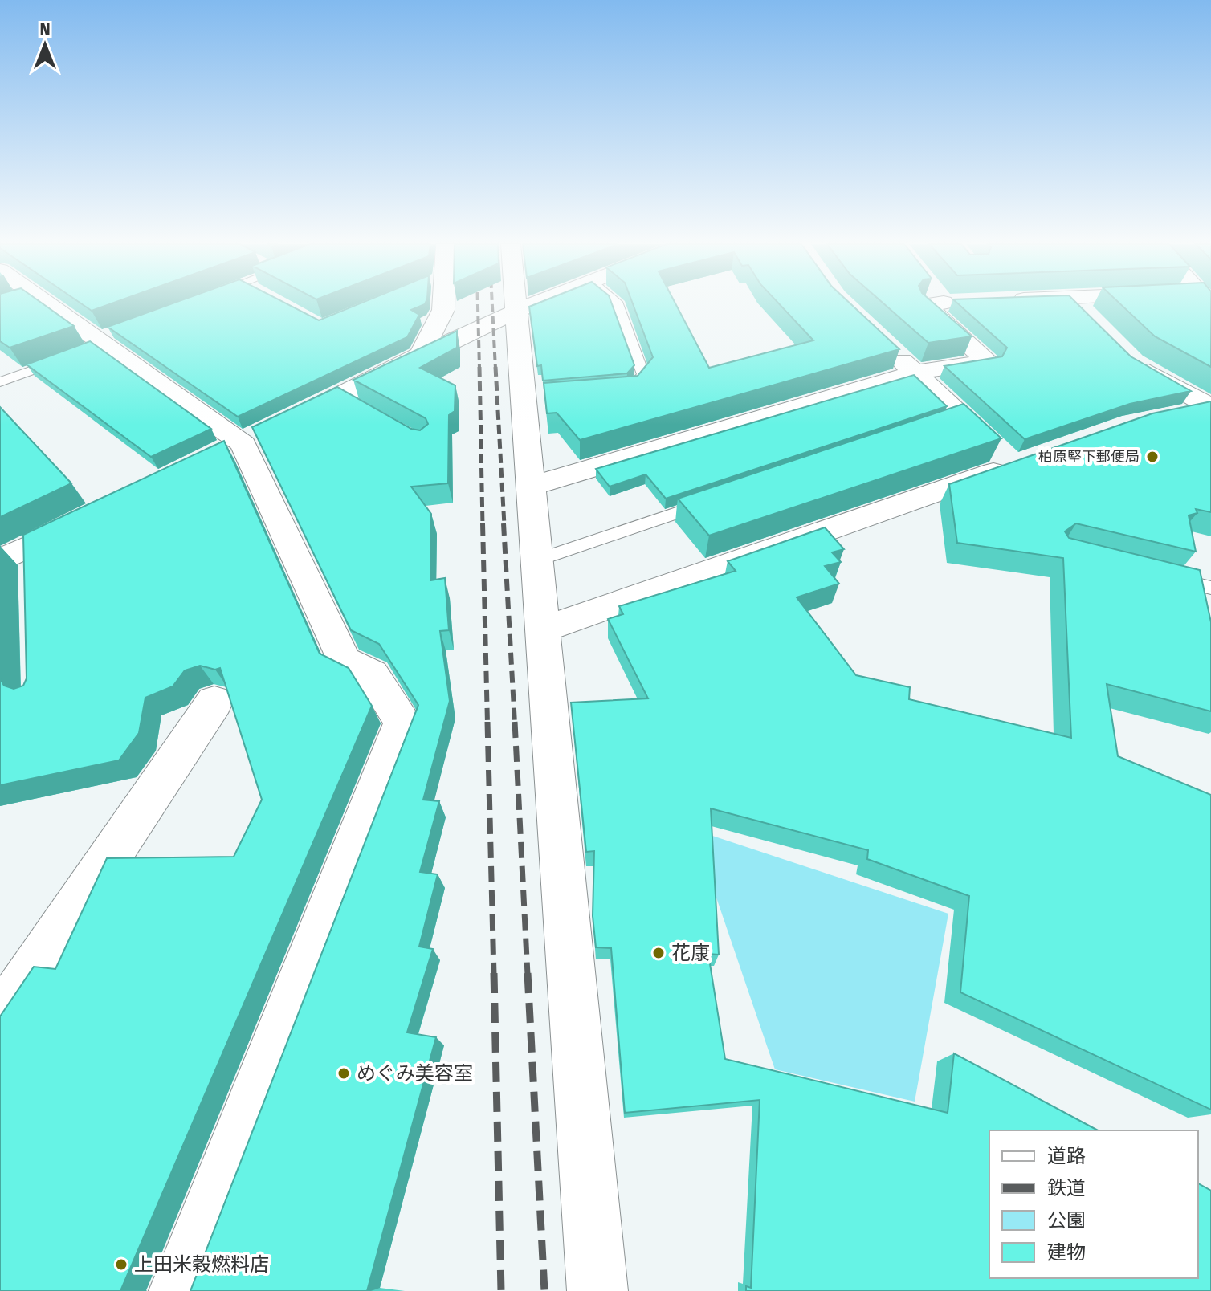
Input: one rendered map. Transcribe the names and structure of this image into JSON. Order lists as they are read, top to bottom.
{
  "places": [
    "柏原堅下郵便局",
    "花康",
    "めぐみ美容室",
    "上田米穀燃料店"
  ],
  "legend": [
    "道路",
    "鉄道",
    "公園",
    "建物"
  ],
  "north": "top"
}
